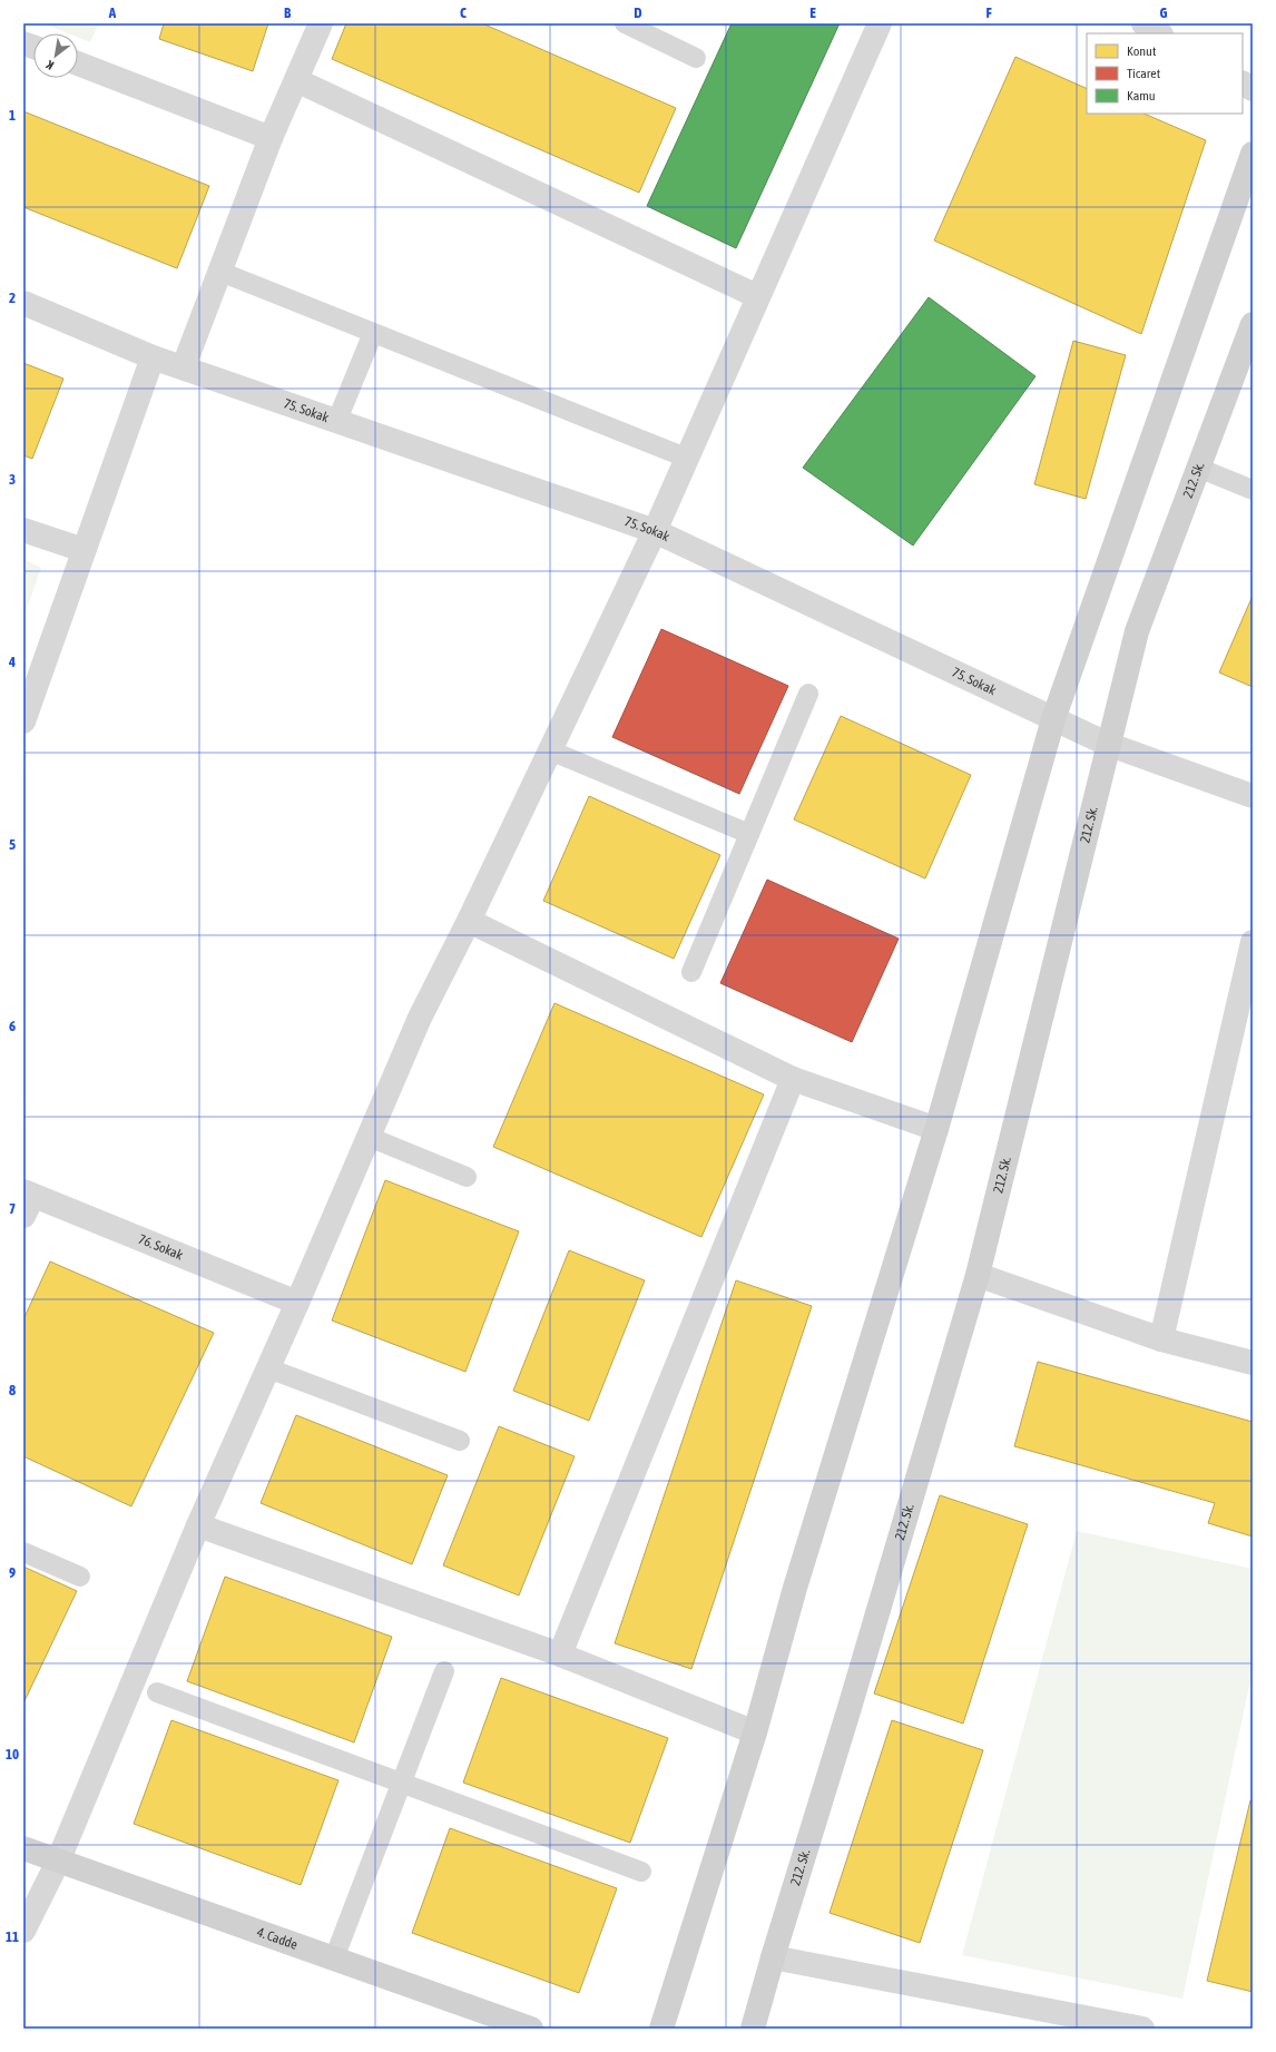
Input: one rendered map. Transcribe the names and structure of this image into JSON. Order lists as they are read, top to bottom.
{
  "streets": {
    "street": [
      "75. Sokak",
      "212. Sk.",
      "76. Sokak",
      "4. Cadde"
    ]
  },
  "crossings": [
    ["75. Sokak", "212. Sk."]
  ],
  "legend": ["Konut", "Ticaret", "Kamu"],
  "north": "bottom left",
  "grid": {
    "columns": [
      "A",
      "B",
      "C",
      "D",
      "E",
      "F",
      "G"
    ],
    "rows": [
      "1",
      "2",
      "3",
      "4",
      "5",
      "6",
      "7",
      "8",
      "9",
      "10",
      "11"
    ]
  }
}
